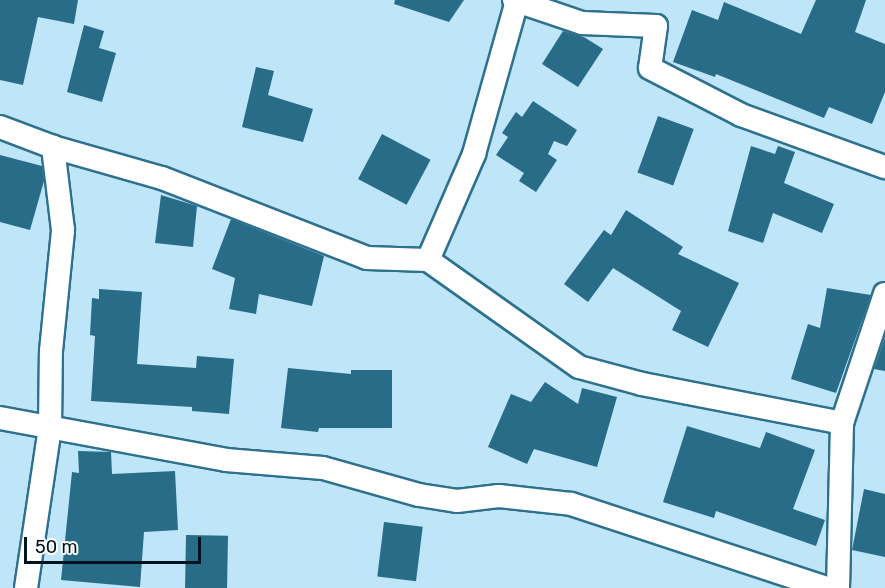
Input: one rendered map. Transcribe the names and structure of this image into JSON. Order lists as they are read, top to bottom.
{
  "scale_bar": "50 m"
}
